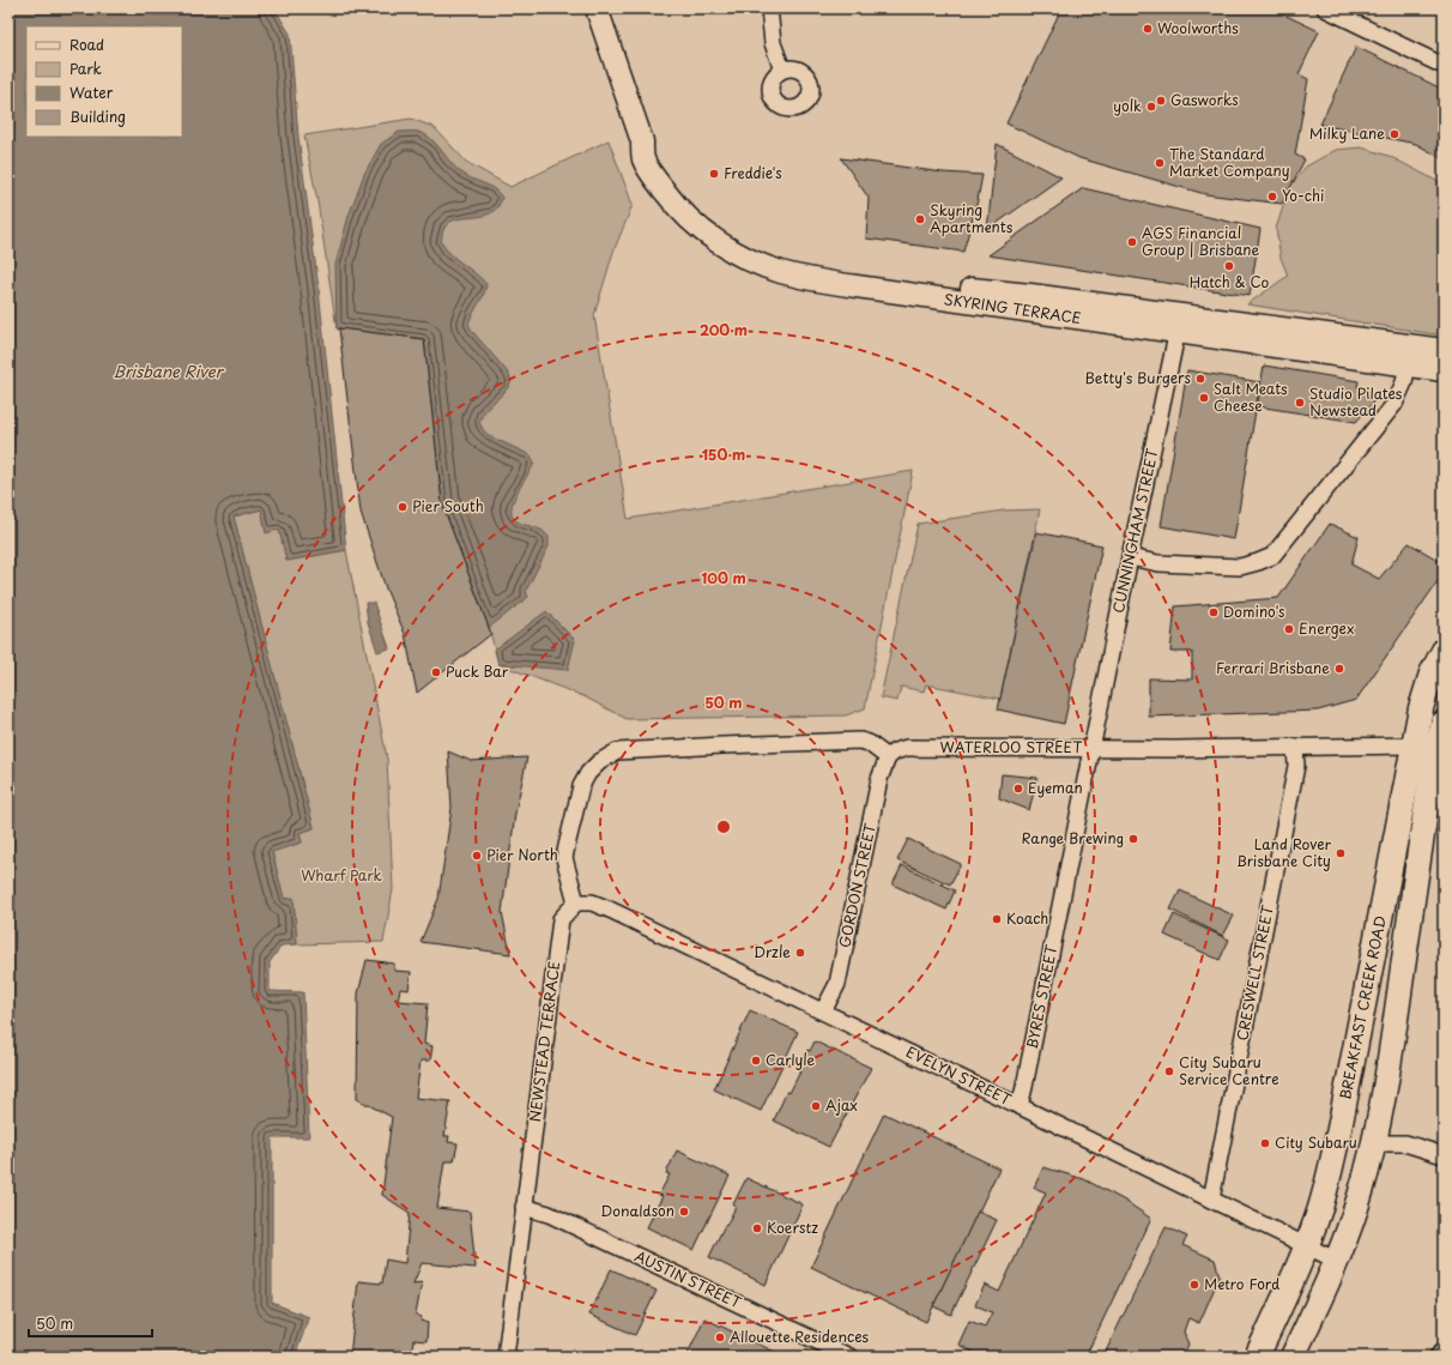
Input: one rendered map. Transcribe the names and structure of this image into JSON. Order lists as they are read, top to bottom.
{
  "streets": {
    "main road": ["BREAKFAST CREEK ROAD"],
    "street": [
      "SKYRING TERRACE",
      "CUNNINGHAM STREET",
      "WATERLOO STREET",
      "GORDON STREET",
      "CRESWELL STREET",
      "BYRES STREET",
      "NEWSTEAD TERRACE",
      "EVELYN STREET",
      "AUSTIN STREET"
    ]
  },
  "crossings": [
    ["SKYRING TERRACE", "CUNNINGHAM STREET"],
    ["CUNNINGHAM STREET", "WATERLOO STREET"],
    ["CUNNINGHAM STREET", "BYRES STREET"],
    ["WATERLOO STREET", "GORDON STREET"],
    ["WATERLOO STREET", "CRESWELL STREET"],
    ["WATERLOO STREET", "BYRES STREET"],
    ["WATERLOO STREET", "BREAKFAST CREEK ROAD"],
    ["GORDON STREET", "EVELYN STREET"],
    ["CRESWELL STREET", "EVELYN STREET"],
    ["BYRES STREET", "EVELYN STREET"],
    ["BREAKFAST CREEK ROAD", "EVELYN STREET"],
    ["NEWSTEAD TERRACE", "EVELYN STREET"],
    ["NEWSTEAD TERRACE", "AUSTIN STREET"]
  ],
  "water": ["Brisbane River"],
  "parks": ["Wharf Park"],
  "places": [
    "Woolworths",
    "Gasworks",
    "yolk",
    "Milky Lane",
    "The Standard Market Company",
    "Freddie's",
    "Yo-chi",
    "Skyring Apartments",
    "AGS Financial Group | Brisbane",
    "Hatch & Co",
    "Betty's Burgers",
    "Salt Meats Cheese",
    "Studio Pilates Newstead",
    "Pier South",
    "Domino's",
    "Energex",
    "Ferrari Brisbane",
    "Puck Bar",
    "Eyeman",
    "Range Brewing",
    "Land Rover Brisbane City",
    "Pier North",
    "Koach",
    "Drzle",
    "Carlyle",
    "City Subaru Service Centre",
    "Ajax",
    "City Subaru",
    "Donaldson",
    "Koerstz",
    "Metro Ford",
    "Allouette Residences"
  ],
  "legend": [
    "Road",
    "Park",
    "Water",
    "Building"
  ],
  "scale_bar": "50 m",
  "rings": [
    "200 m",
    "150 m",
    "100 m",
    "50 m"
  ]
}
